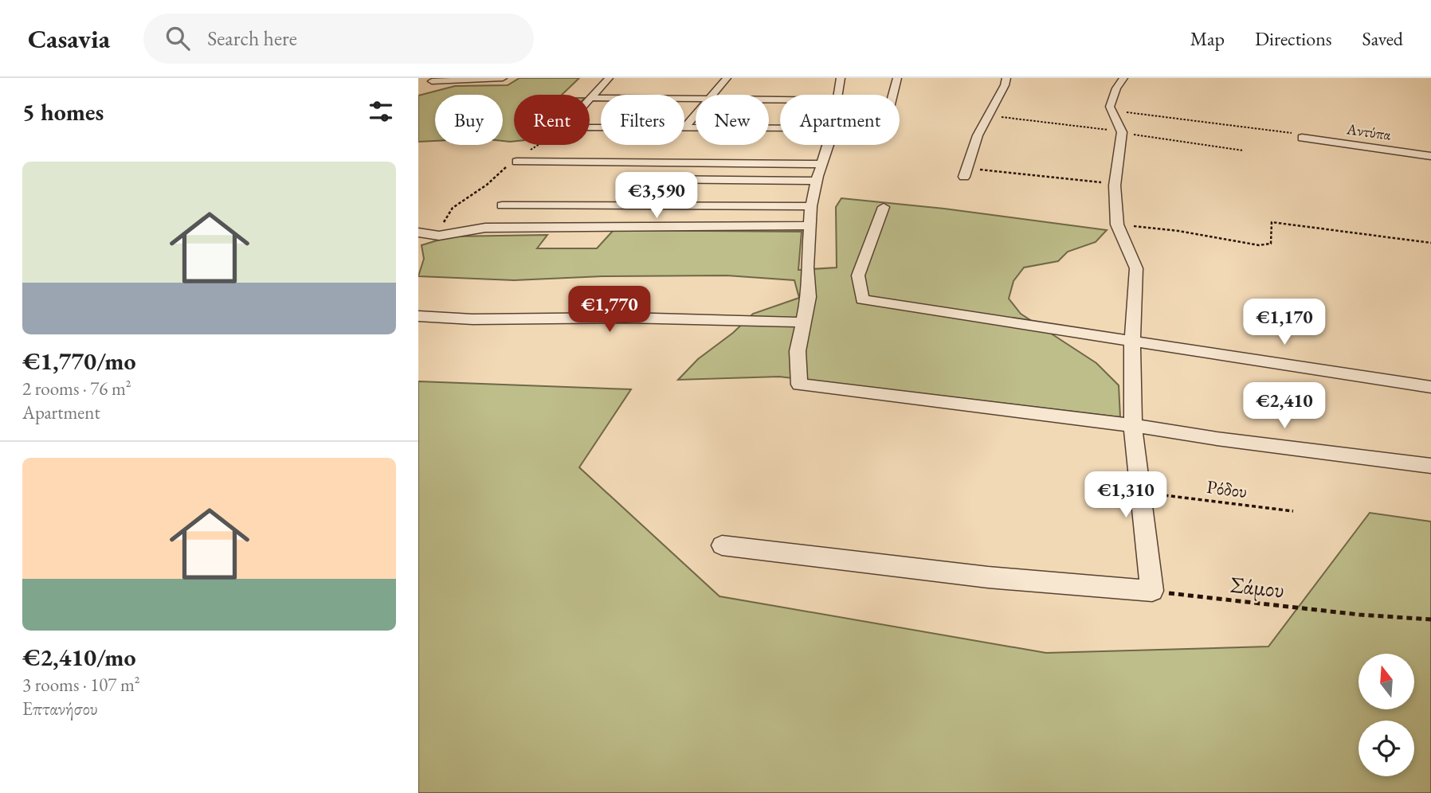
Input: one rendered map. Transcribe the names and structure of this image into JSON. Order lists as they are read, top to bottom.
{
  "streets": {
    "street": ["Αντύπα"],
    "path": ["Ρόδου", "Σάμου"]
  },
  "north": "top",
  "page": {
    "header": "Casavia",
    "search": "Search here",
    "nav": ["Map", "Directions", "Saved"],
    "heading": "5 homes",
    "chip": [
      "Buy",
      "Rent",
      "Filters",
      "New",
      "Apartment"
    ],
    "list": [
      {
        "name": "€1,770/mo",
        "note": "2 rooms · 76 m² · Apartment"
      },
      {
        "name": "€2,410/mo",
        "note": "3 rooms · 107 m² · Επτανήσου"
      }
    ],
    "price": [
      "€3,590",
      "€1,770",
      "€1,170",
      "€2,410",
      "€1,310"
    ]
  }
}
